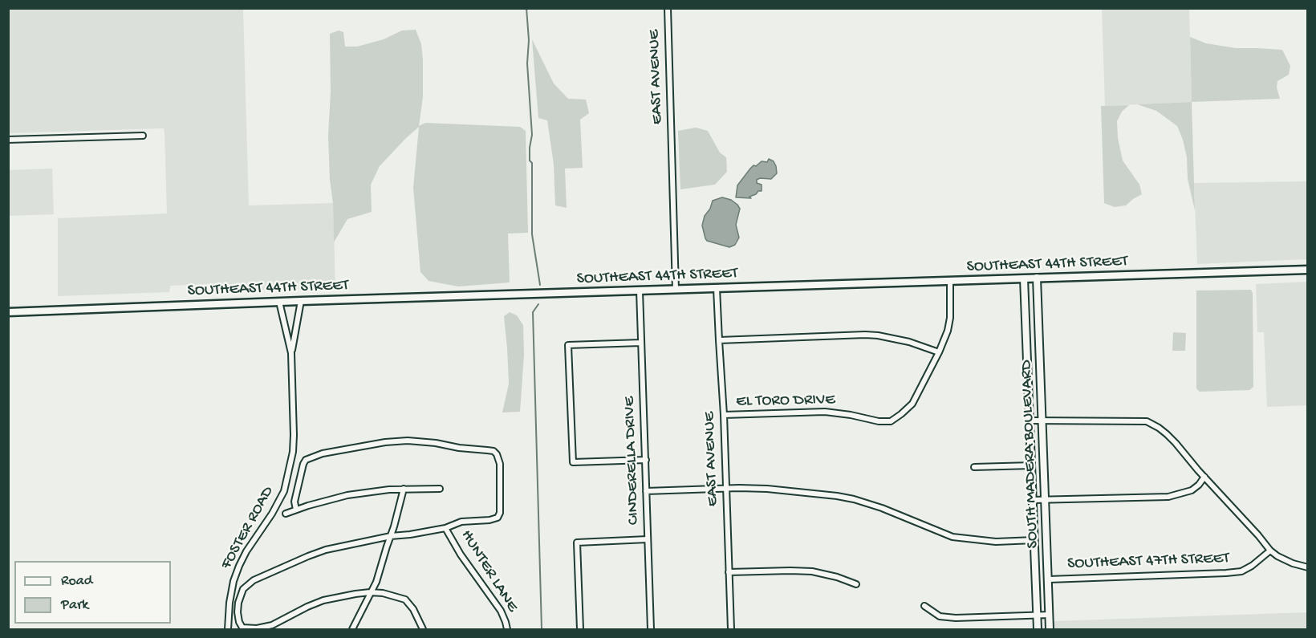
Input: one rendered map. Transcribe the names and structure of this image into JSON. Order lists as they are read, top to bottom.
{
  "streets": {
    "main road": ["SOUTHEAST 44TH STREET"],
    "street": [
      "EAST AVENUE",
      "EL TORO DRIVE",
      "SOUTH MADERA BOULEVARD",
      "CINDERELLA DRIVE",
      "FOSTER ROAD",
      "SOUTHEAST 47TH STREET",
      "HUNTER LANE"
    ]
  },
  "crossings": [
    ["EAST AVENUE", "SOUTHEAST 44TH STREET"],
    ["EAST AVENUE", "EL TORO DRIVE"],
    ["SOUTHEAST 44TH STREET", "EL TORO DRIVE"],
    ["SOUTHEAST 44TH STREET", "SOUTH MADERA BOULEVARD"],
    ["SOUTHEAST 44TH STREET", "CINDERELLA DRIVE"],
    ["SOUTHEAST 44TH STREET", "FOSTER ROAD"],
    ["SOUTH MADERA BOULEVARD", "SOUTHEAST 47TH STREET"]
  ],
  "legend": ["Road", "Park"]
}
